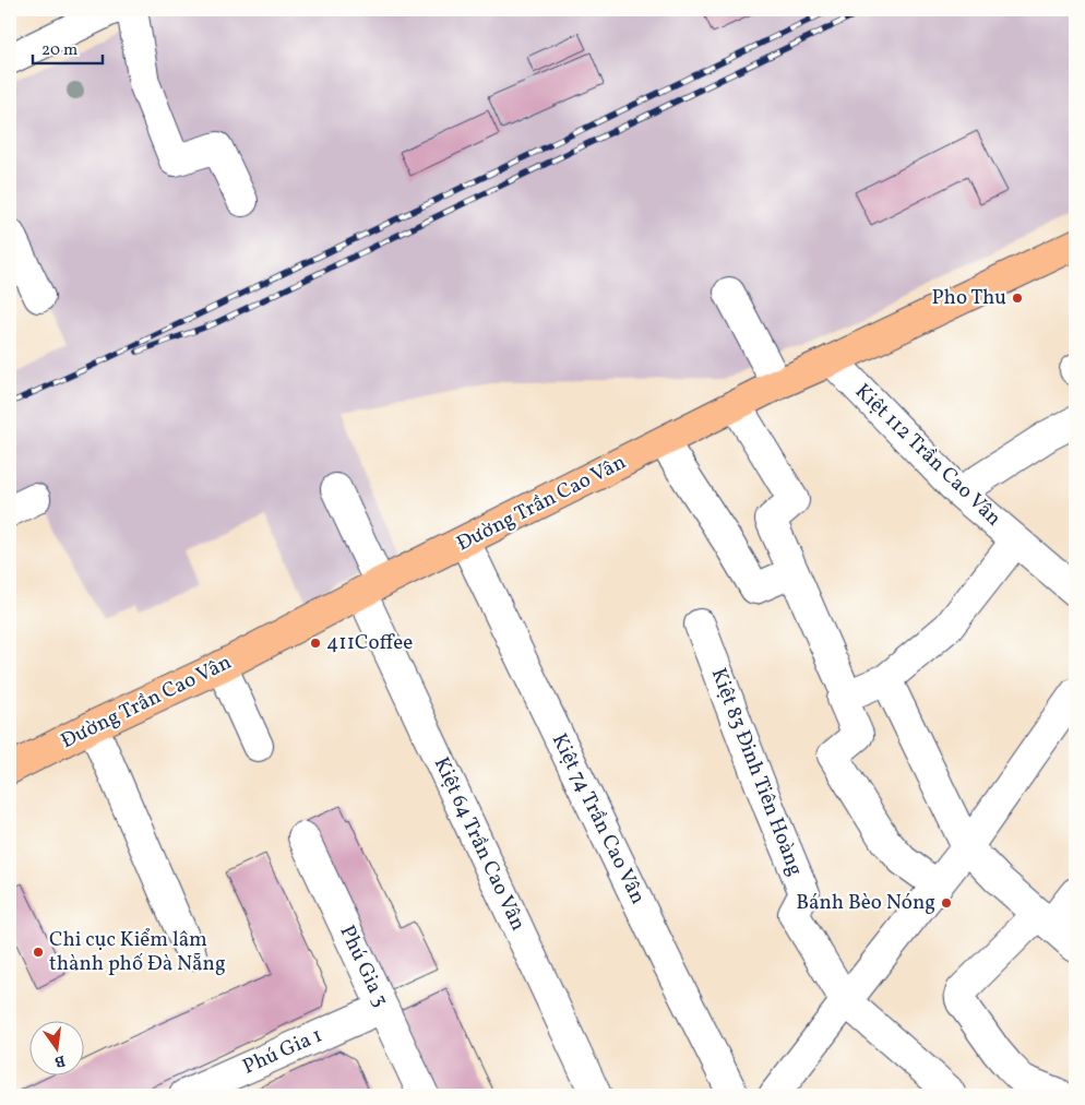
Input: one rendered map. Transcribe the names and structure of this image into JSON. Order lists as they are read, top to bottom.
{
  "streets": {
    "main road": ["Đường Trần Cao Vân"],
    "street": [
      "Kiệt 112 Trần Cao Vân",
      "Kiệt 83 Đinh Tiên Hoàng",
      "Kiệt 74 Trần Cao Vân",
      "Kiệt 64 Trần Cao Vân",
      "Phú Gia 3",
      "Phú Gia 1"
    ]
  },
  "crossings": [
    ["Kiệt 112 Trần Cao Vân", "Đường Trần Cao Vân"],
    ["Đường Trần Cao Vân", "Kiệt 74 Trần Cao Vân"],
    ["Đường Trần Cao Vân", "Kiệt 64 Trần Cao Vân"],
    ["Phú Gia 3", "Phú Gia 1"]
  ],
  "places": [
    "Pho Thu",
    "411Coffee",
    "Bánh Bèo Nóng",
    "Chi cục Kiểm lâm thành phố Đà Nẵng"
  ],
  "scale_bar": "20 m",
  "north": "bottom"
}
